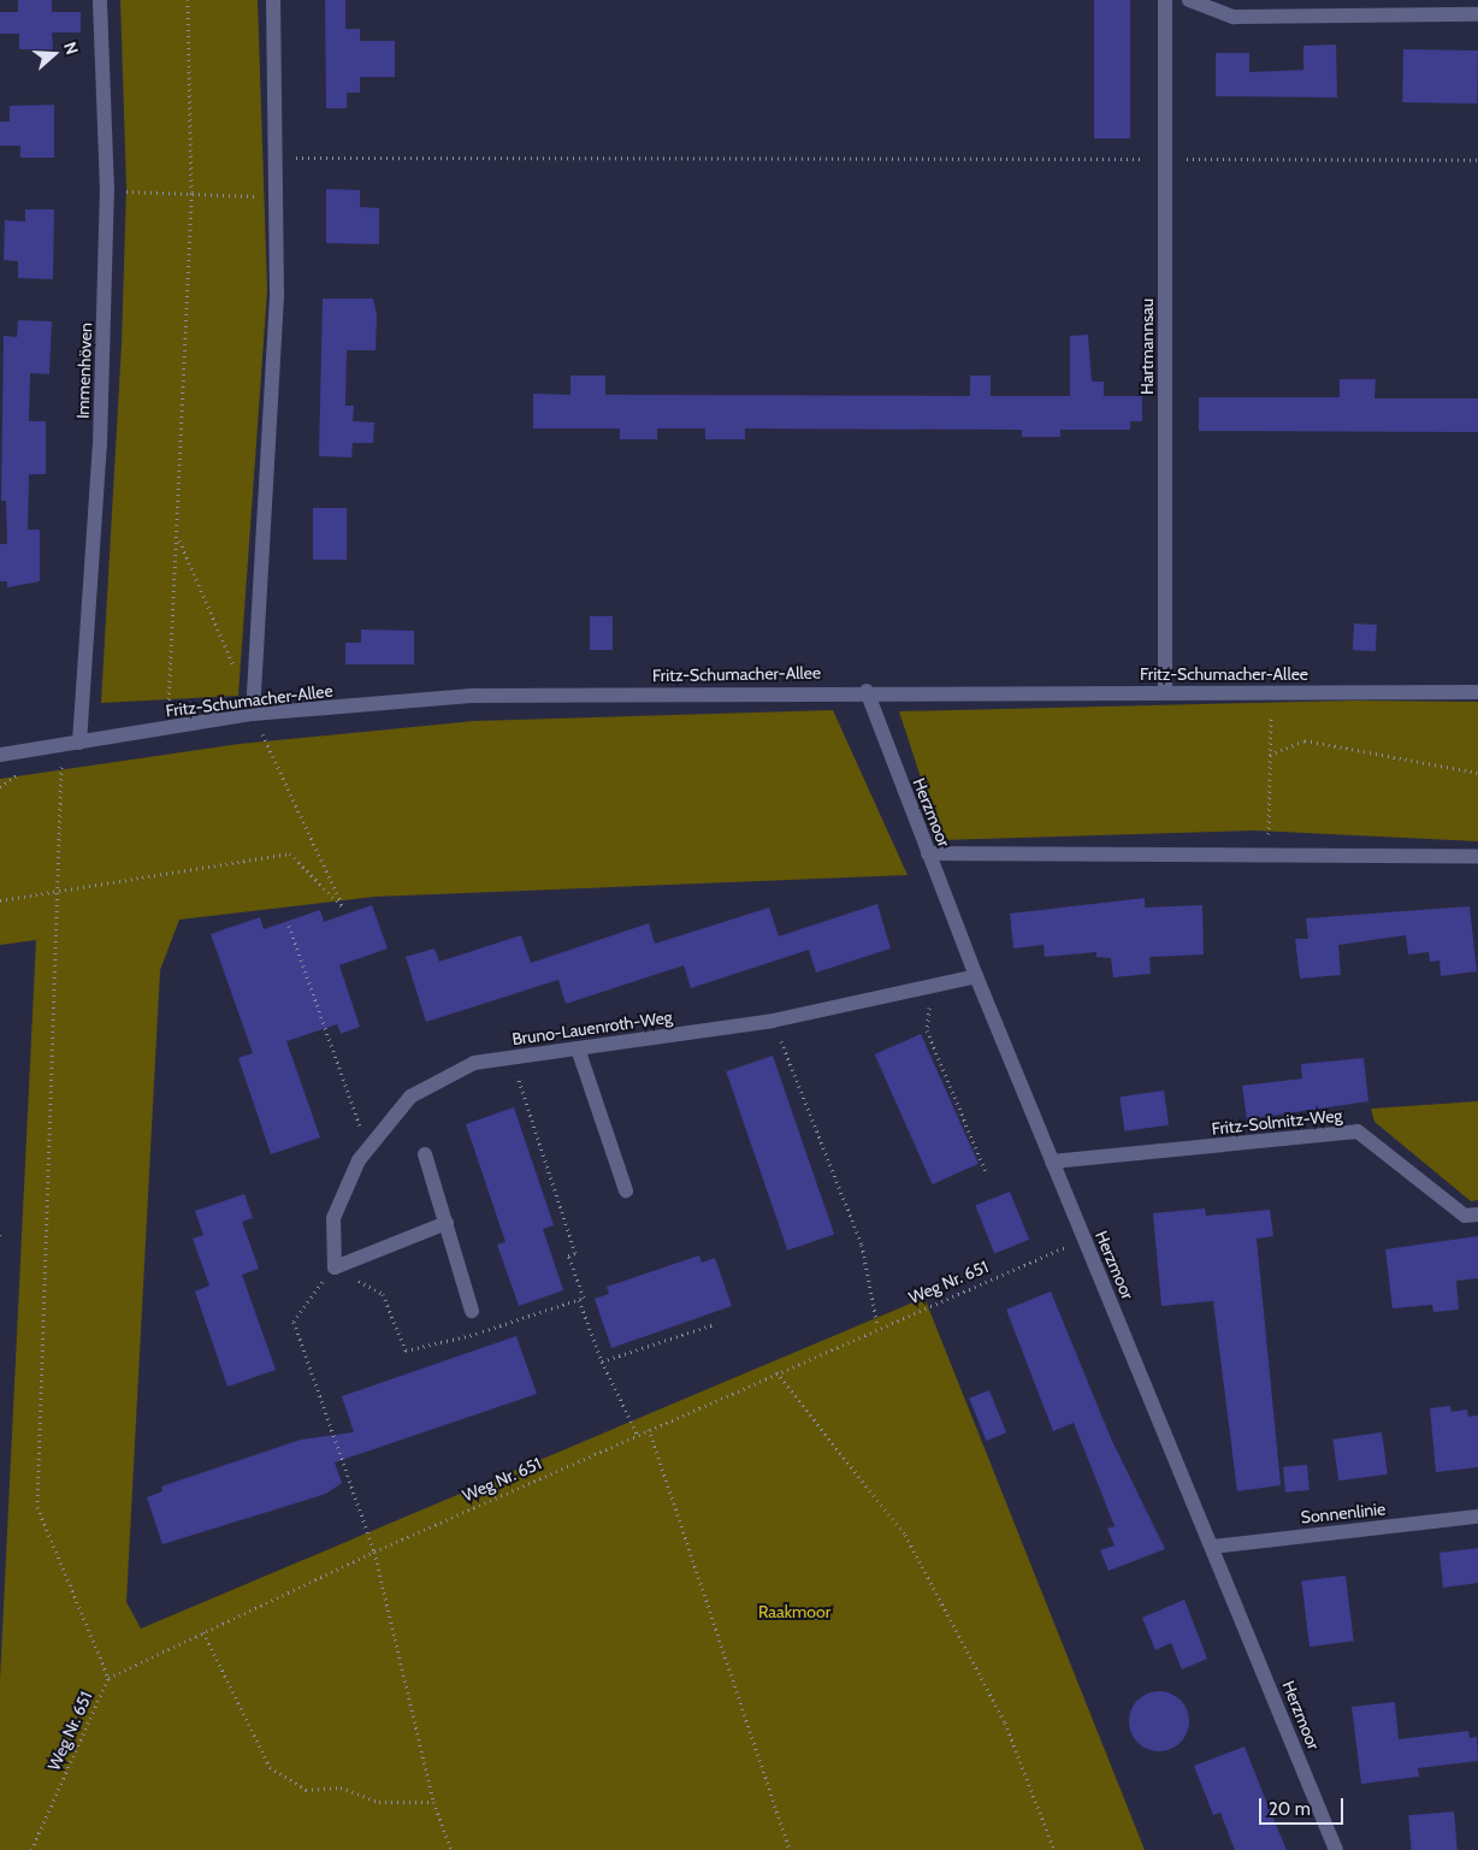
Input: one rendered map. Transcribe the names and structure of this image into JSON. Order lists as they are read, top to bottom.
{
  "streets": {
    "street": [
      "Hartmannsau",
      "Immenhöven",
      "Fritz-Schumacher-Allee",
      "Herzmoor",
      "Bruno-Lauenroth-Weg",
      "Fritz-Solmitz-Weg",
      "Sonnenlinie"
    ],
    "path": ["Weg Nr. 651"]
  },
  "crossings": [
    ["Hartmannsau", "Fritz-Schumacher-Allee"],
    ["Immenhöven", "Fritz-Schumacher-Allee"],
    ["Fritz-Schumacher-Allee", "Herzmoor"],
    ["Herzmoor", "Bruno-Lauenroth-Weg"],
    ["Herzmoor", "Fritz-Solmitz-Weg"],
    ["Herzmoor", "Weg Nr. 651"],
    ["Herzmoor", "Sonnenlinie"]
  ],
  "parks": ["Raakmoor"],
  "scale_bar": "20 m",
  "north": "right"
}
